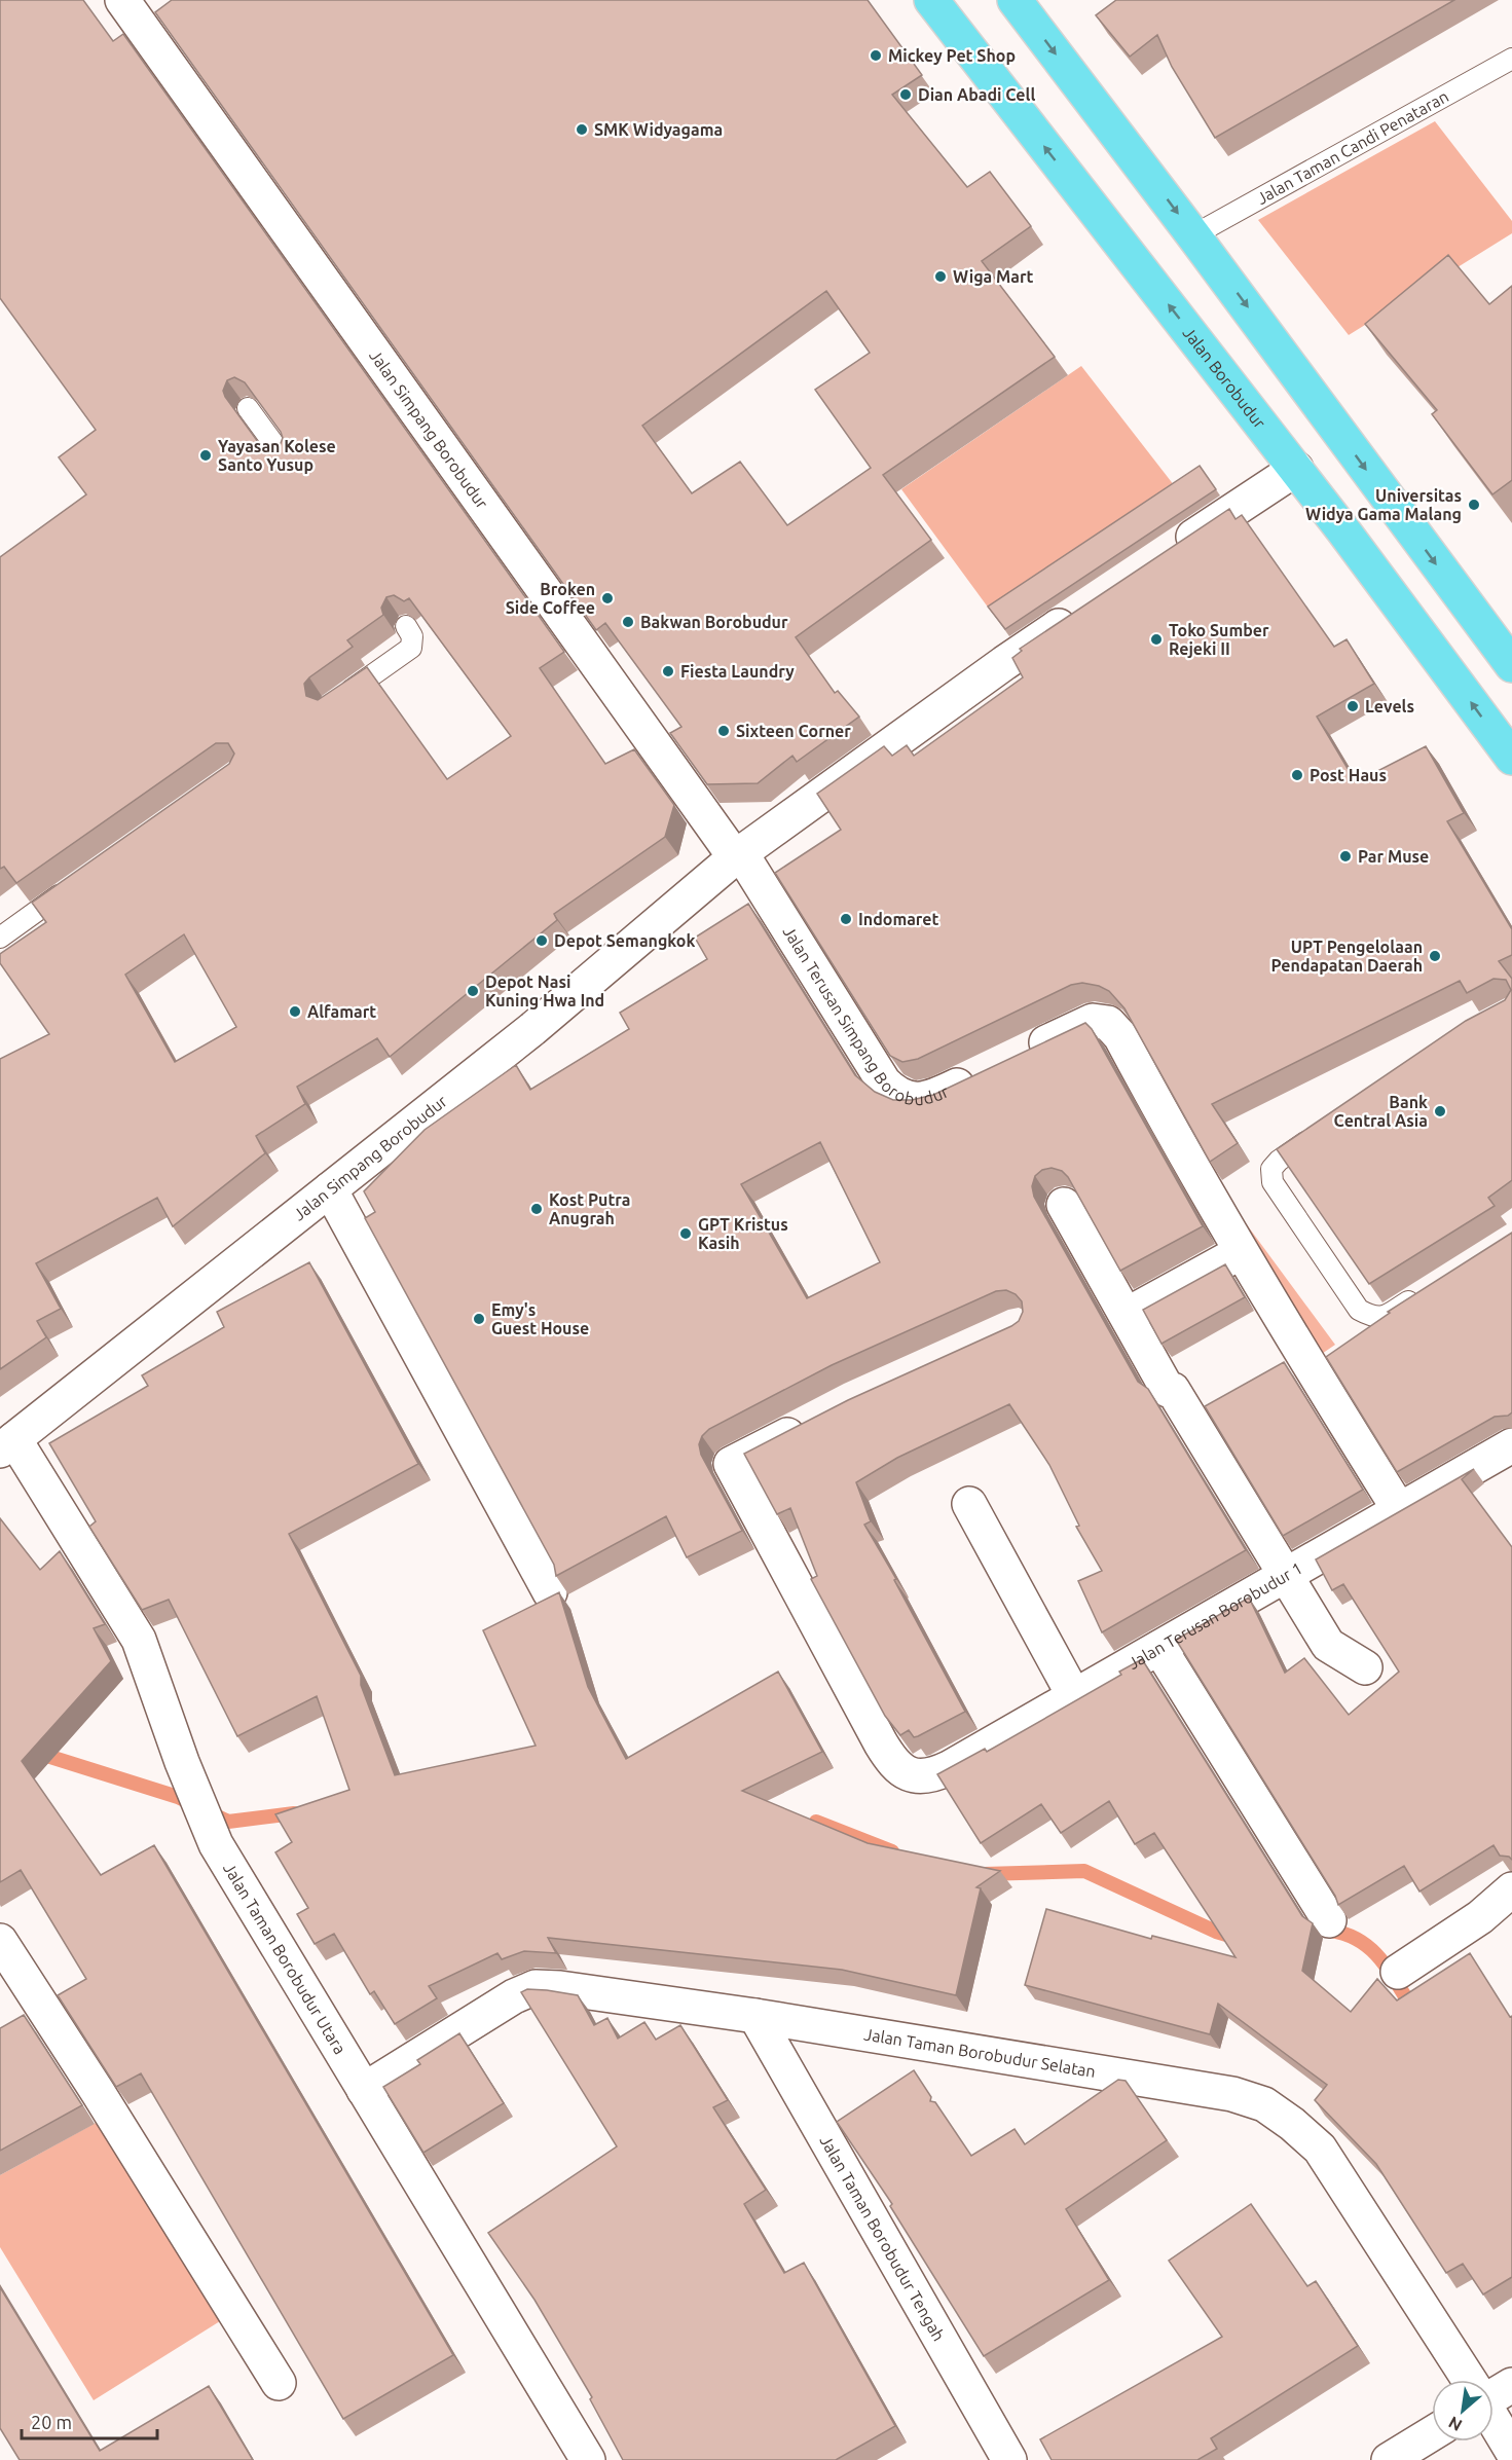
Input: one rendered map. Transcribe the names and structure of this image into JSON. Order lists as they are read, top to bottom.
{
  "streets": {
    "main road": ["Jalan Borobudur"],
    "street": [
      "Jalan Simpang Borobudur",
      "Jalan Terusan Simpang Borobudur",
      "Jalan Terusan Borobudur 1",
      "Jalan Taman Borobudur Utara",
      "Jalan Taman Borobudur Selatan",
      "Jalan Taman Borobudur Tengah"
    ],
    "lane": ["Jalan Taman Candi Penataran"]
  },
  "crossings": [
    ["Jalan Simpang Borobudur", "Jalan Terusan Simpang Borobudur"],
    ["Jalan Simpang Borobudur", "Jalan Taman Borobudur Utara"],
    ["Jalan Taman Borobudur Utara", "Jalan Taman Borobudur Selatan"],
    ["Jalan Taman Borobudur Selatan", "Jalan Taman Borobudur Tengah"]
  ],
  "places": [
    "Mickey Pet Shop",
    "Dian Abadi Cell",
    "SMK Widyagama",
    "Wiga Mart",
    "Yayasan Kolese Santo Yusup",
    "Universitas Widya Gama Malang",
    "Broken Side Coffee",
    "Bakwan Borobudur",
    "Toko Sumber Rejeki II",
    "Fiesta Laundry",
    "Levels",
    "Sixteen Corner",
    "Post Haus",
    "Par Muse",
    "Indomaret",
    "Depot Semangkok",
    "UPT Pengelolaan Pendapatan Daerah",
    "Depot Nasi Kuning Hwa Ind",
    "Alfamart",
    "Bank Central Asia",
    "Kost Putra Anugrah",
    "GPT Kristus Kasih",
    "Emy's Guest House"
  ],
  "scale_bar": "20 m",
  "north": "bottom left"
}
